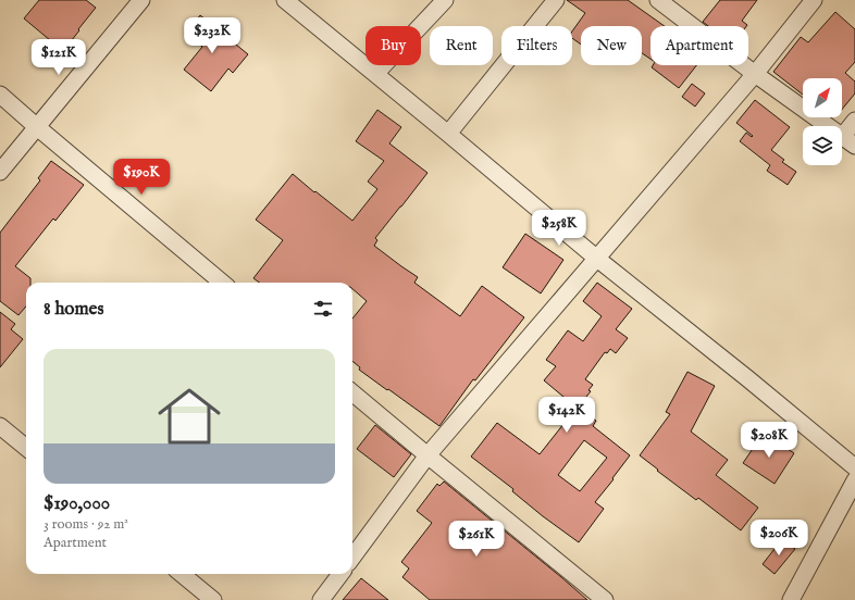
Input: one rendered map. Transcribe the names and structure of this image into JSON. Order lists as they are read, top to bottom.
{
  "north": "top right",
  "page": {
    "price": [
      "$232K",
      "$121K",
      "$190K",
      "$258K",
      "$142K",
      "$208K",
      "$206K",
      "$261K"
    ],
    "chip": [
      "Buy",
      "Rent",
      "Filters",
      "New",
      "Apartment"
    ],
    "heading": "8 homes",
    "list": [
      {
        "name": "$190,000",
        "note": "3 rooms · 92 m² · Apartment"
      }
    ]
  }
}
